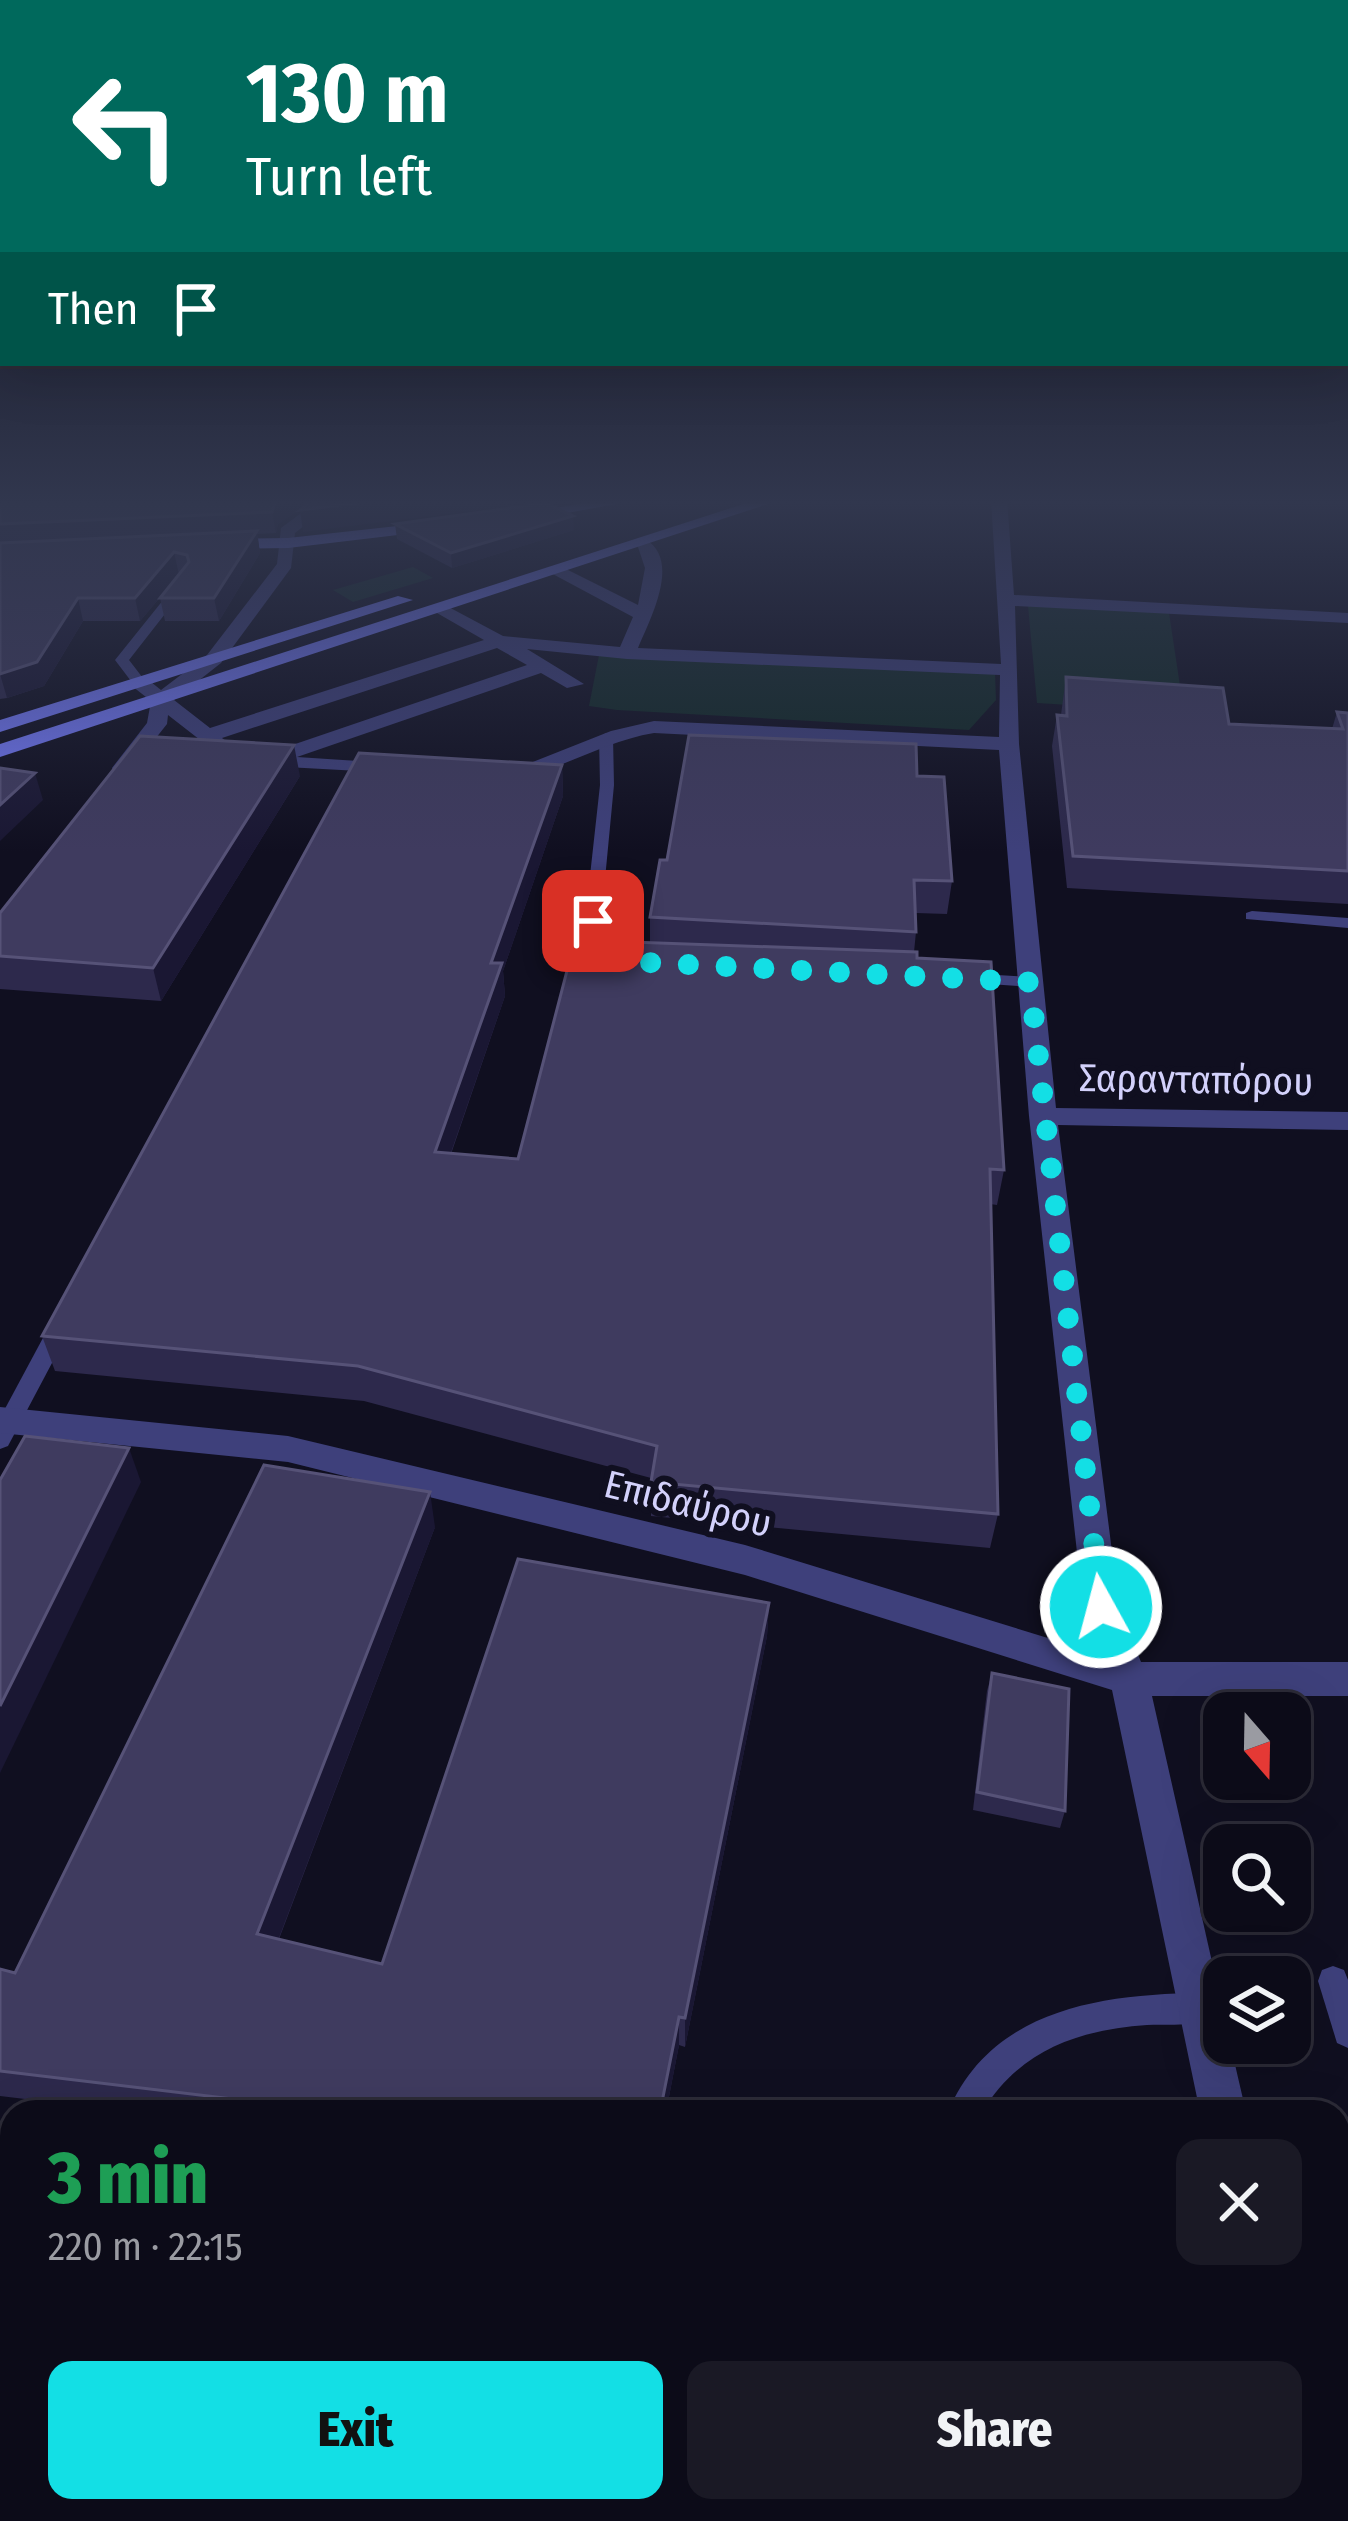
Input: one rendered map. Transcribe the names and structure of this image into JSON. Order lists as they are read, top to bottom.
{
  "streets": {
    "street": ["Σαρανταπόρου", "Επιδαύρου"]
  },
  "north": "bottom",
  "page": {
    "turn": ["130 m", "Turn left"],
    "then": "Then",
    "heading": ["3 min", "220 m · 22:15"],
    "buttons": ["Exit", "Share"]
  }
}
